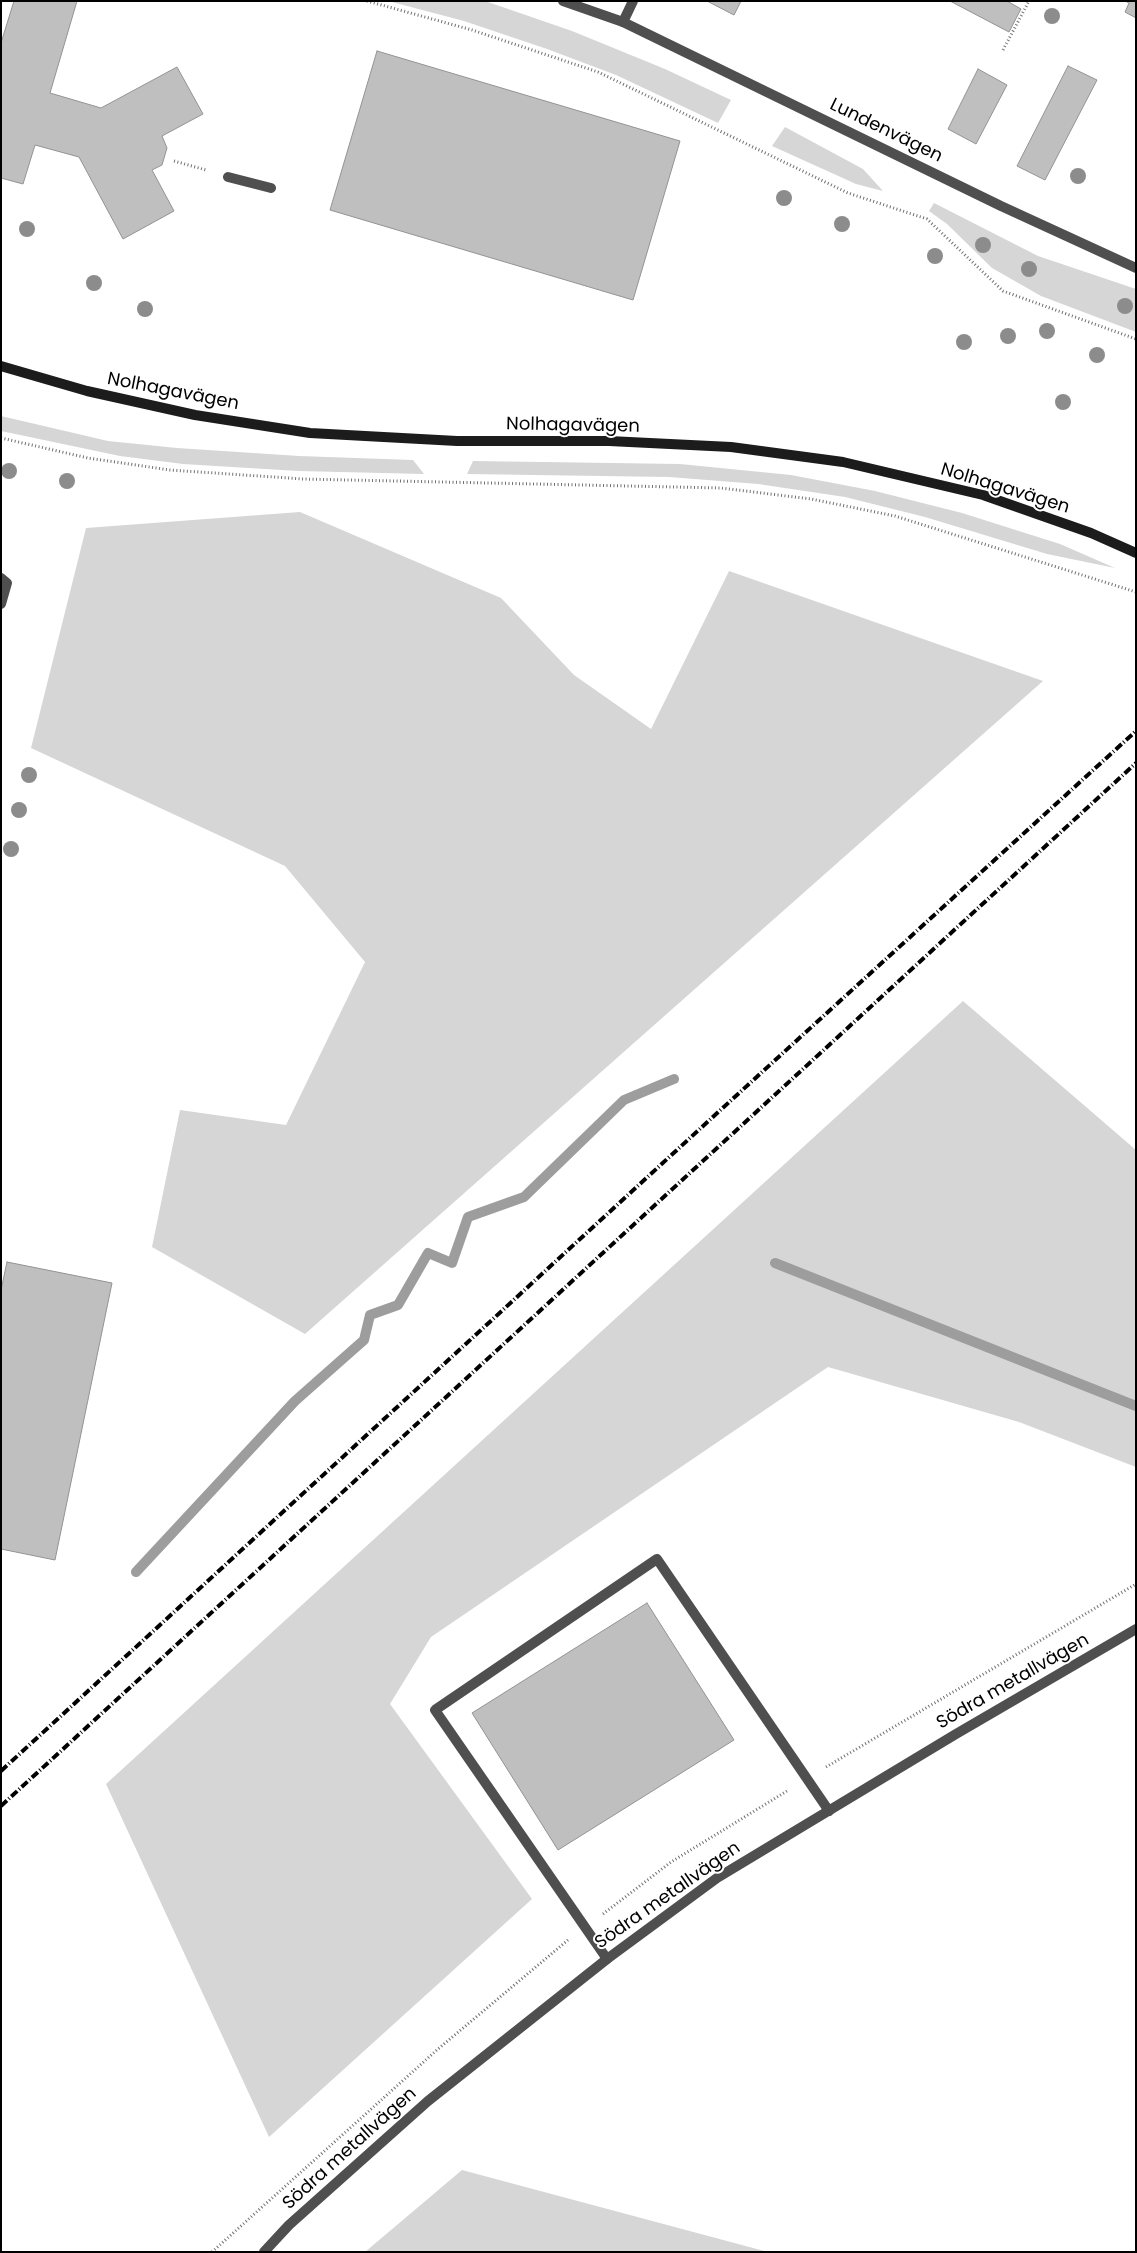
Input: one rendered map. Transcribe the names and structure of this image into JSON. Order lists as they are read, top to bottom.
{
  "streets": {
    "street": ["Lundenvägen", "Nolhagavägen", "Södra metallvägen"]
  }
}
